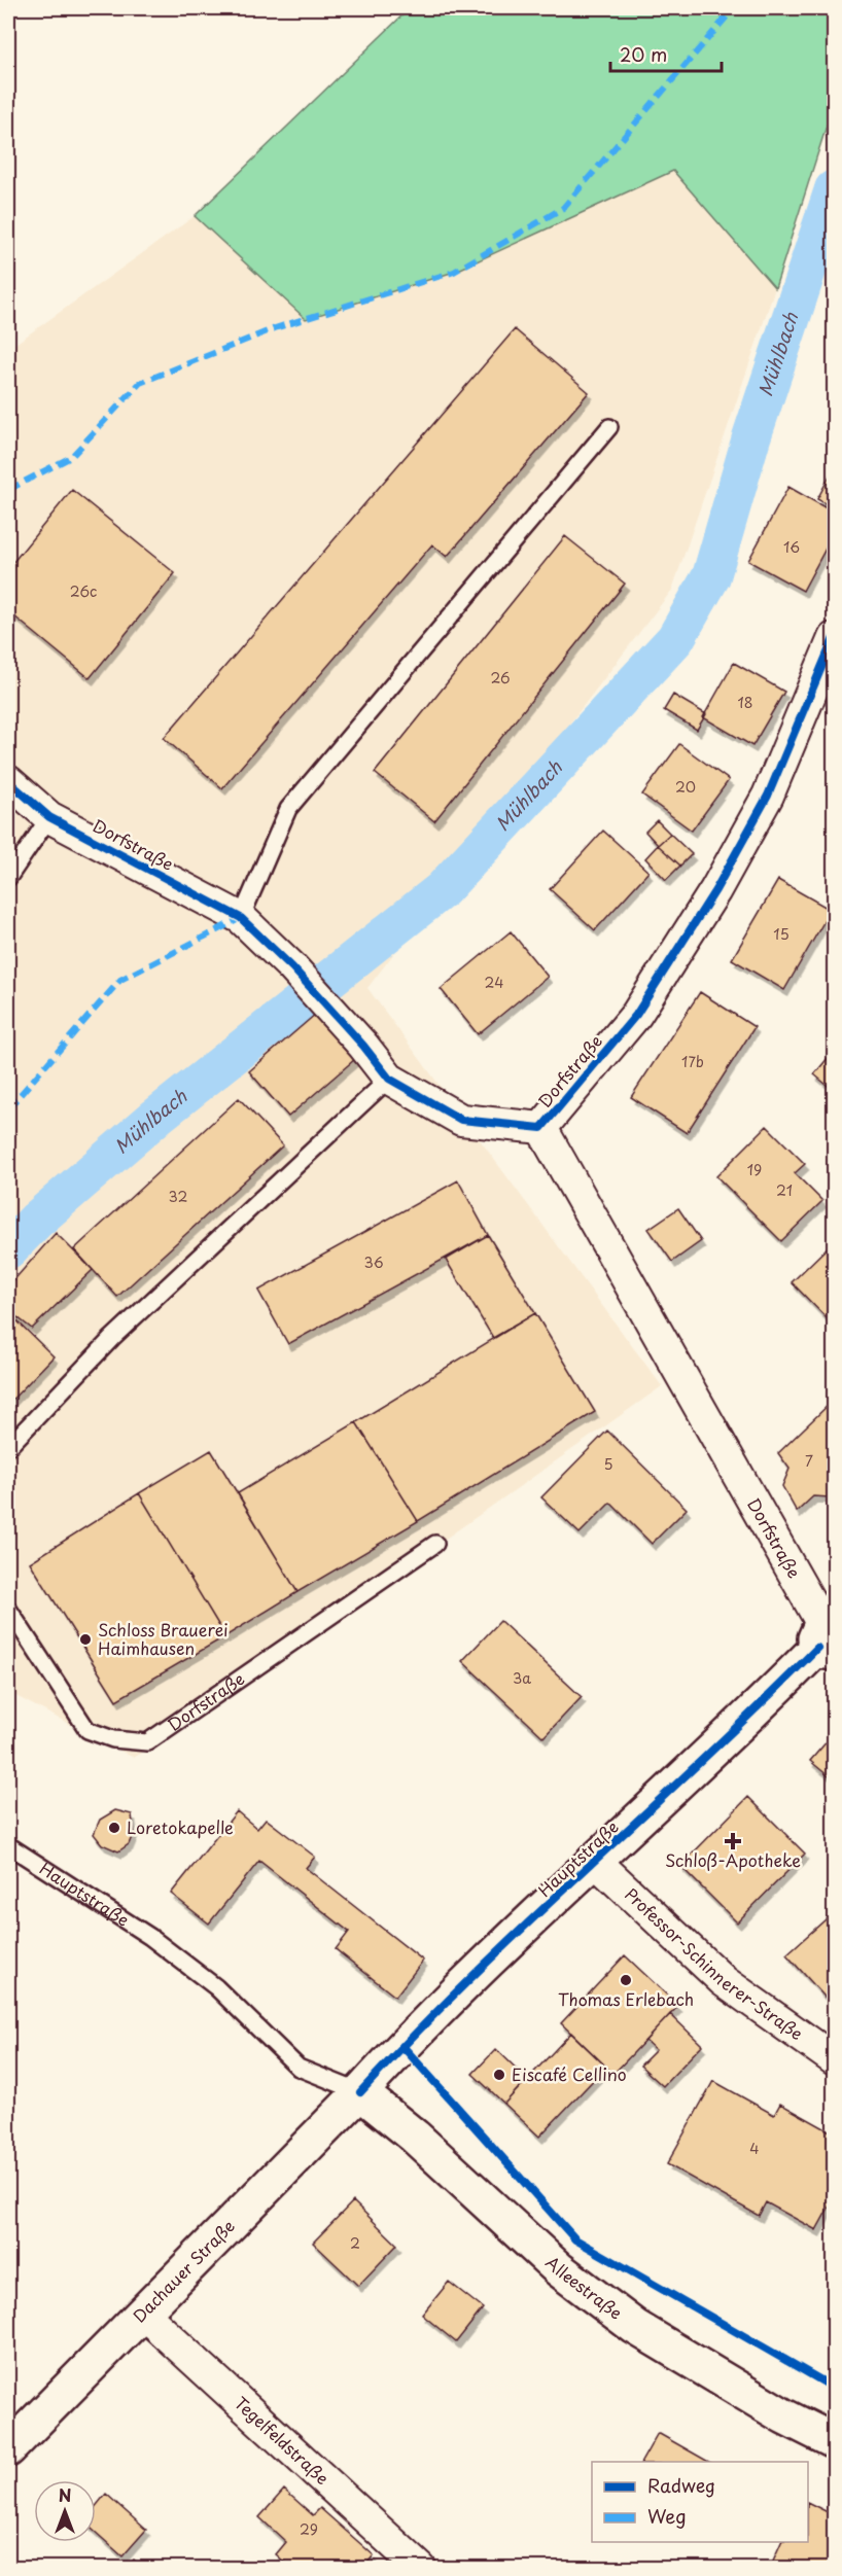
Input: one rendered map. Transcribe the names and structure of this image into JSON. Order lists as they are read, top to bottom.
{
  "streets": {
    "main road": ["Hauptstraße", "Dachauer Straße", "Alleestraße"],
    "street": ["Dorfstraße", "Professor-Schinnerer-Straße", "Tegelfeldstraße"]
  },
  "crossings": [
    ["Dorfstraße", "Hauptstraße"],
    ["Hauptstraße", "Professor-Schinnerer-Straße"],
    ["Hauptstraße", "Dachauer Straße"],
    ["Hauptstraße", "Alleestraße"],
    ["Dachauer Straße", "Alleestraße"],
    ["Dachauer Straße", "Tegelfeldstraße"]
  ],
  "water": ["Mühlbach"],
  "places": {
    "other": [
      "Schloss Brauerei Haimhausen",
      "Loretokapelle",
      "Thomas Erlebach",
      "Eiscafé Cellino"
    ],
    "health": ["Schloß-Apotheke"]
  },
  "house_numbers": [
    "16",
    "26c",
    "26",
    "18",
    "20",
    "15",
    "24",
    "17b",
    "19",
    "21",
    "32",
    "36",
    "7",
    "5",
    "3a",
    "4",
    "2",
    "29"
  ],
  "legend": ["Radweg", "Weg"],
  "scale_bar": "20 m",
  "north": "top"
}
